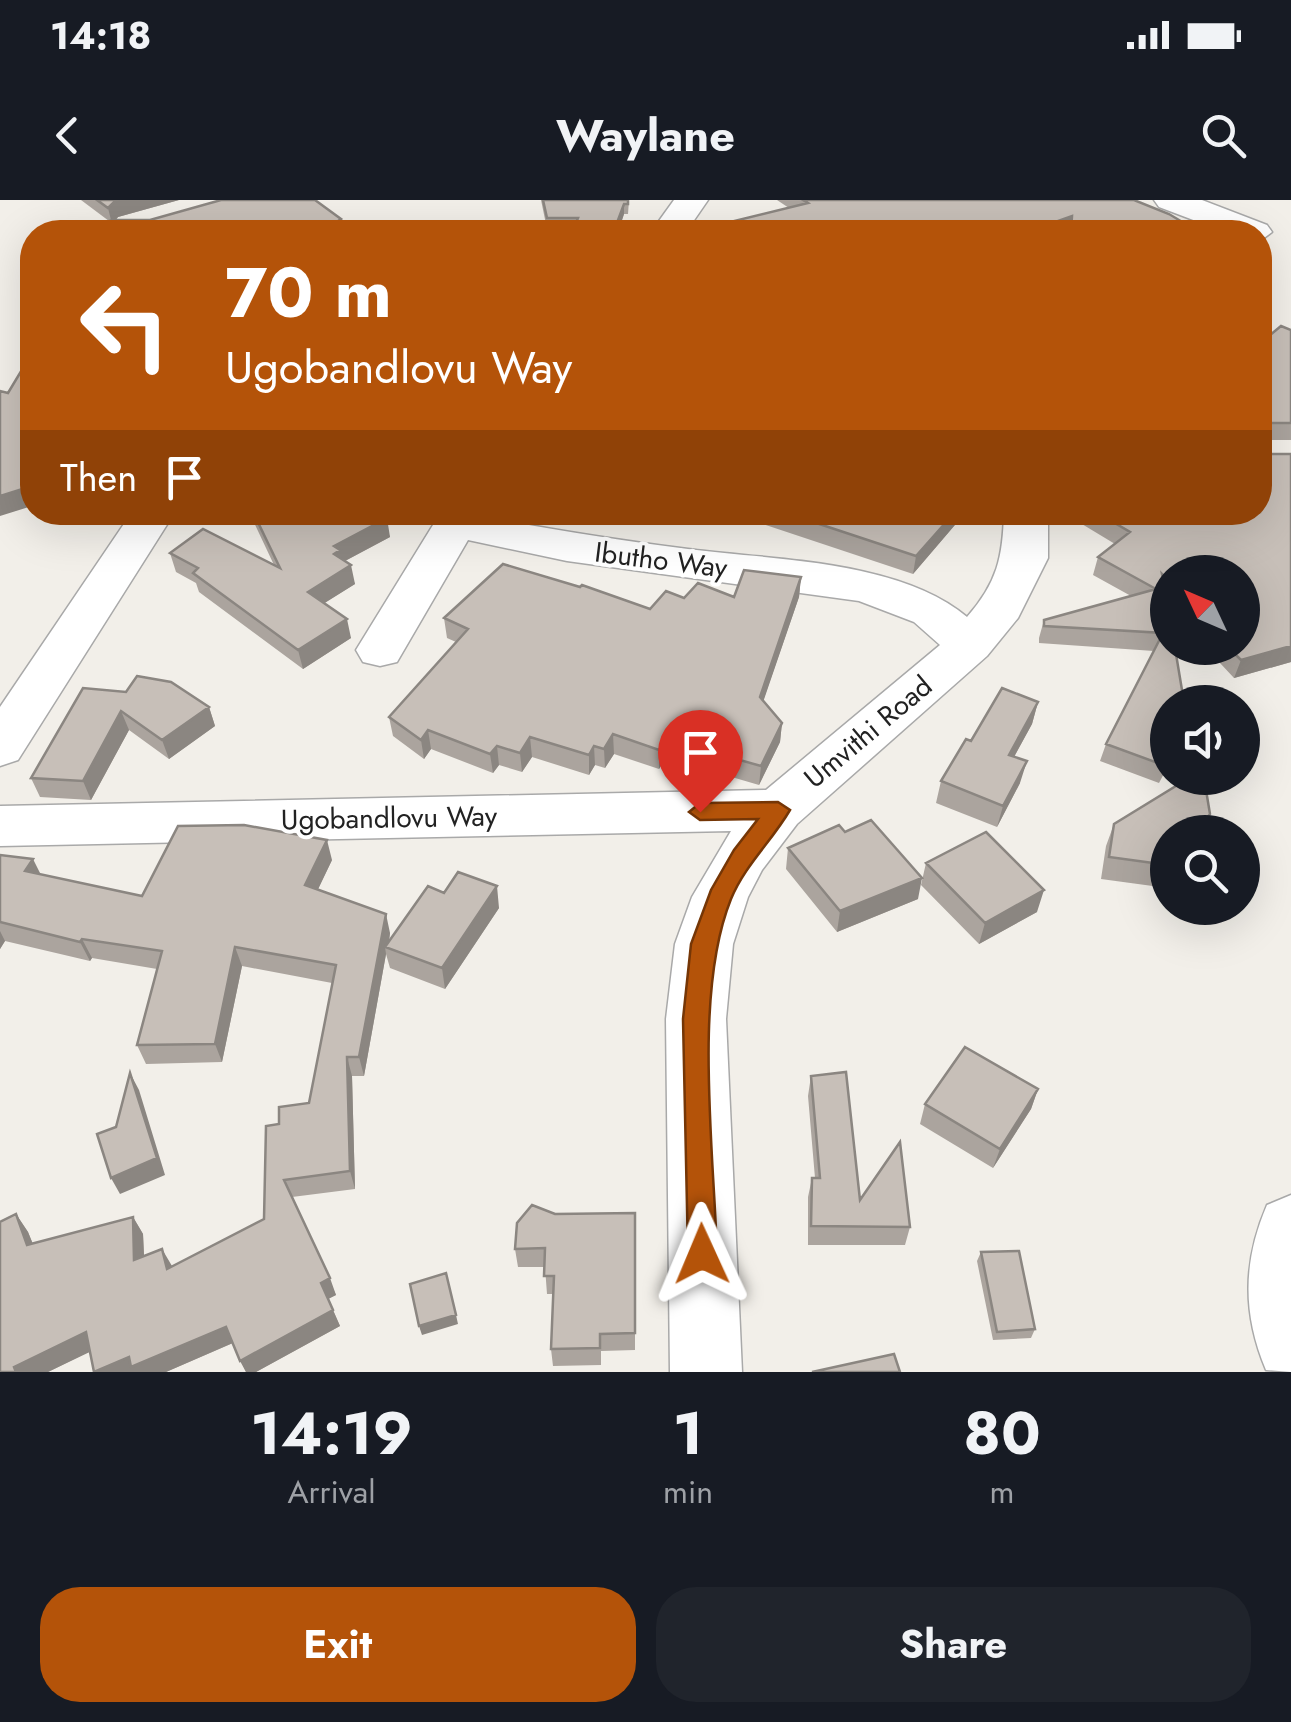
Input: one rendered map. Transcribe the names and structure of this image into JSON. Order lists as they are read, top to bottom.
{
  "streets": {
    "street": ["Ibutho Way", "Umvithi Road", "Ugobandlovu Way"]
  },
  "crossings": [
    ["Ibutho Way", "Umvithi Road"],
    ["Umvithi Road", "Ugobandlovu Way"]
  ],
  "north": "top left",
  "page": {
    "status": "14:18",
    "header": "Waylane",
    "turn": ["70 m", "Ugobandlovu Way"],
    "then": "Then",
    "eta": [
      "14:19",
      "Arrival",
      "1",
      "min",
      "80",
      "m"
    ],
    "buttons": ["Exit", "Share"]
  }
}
